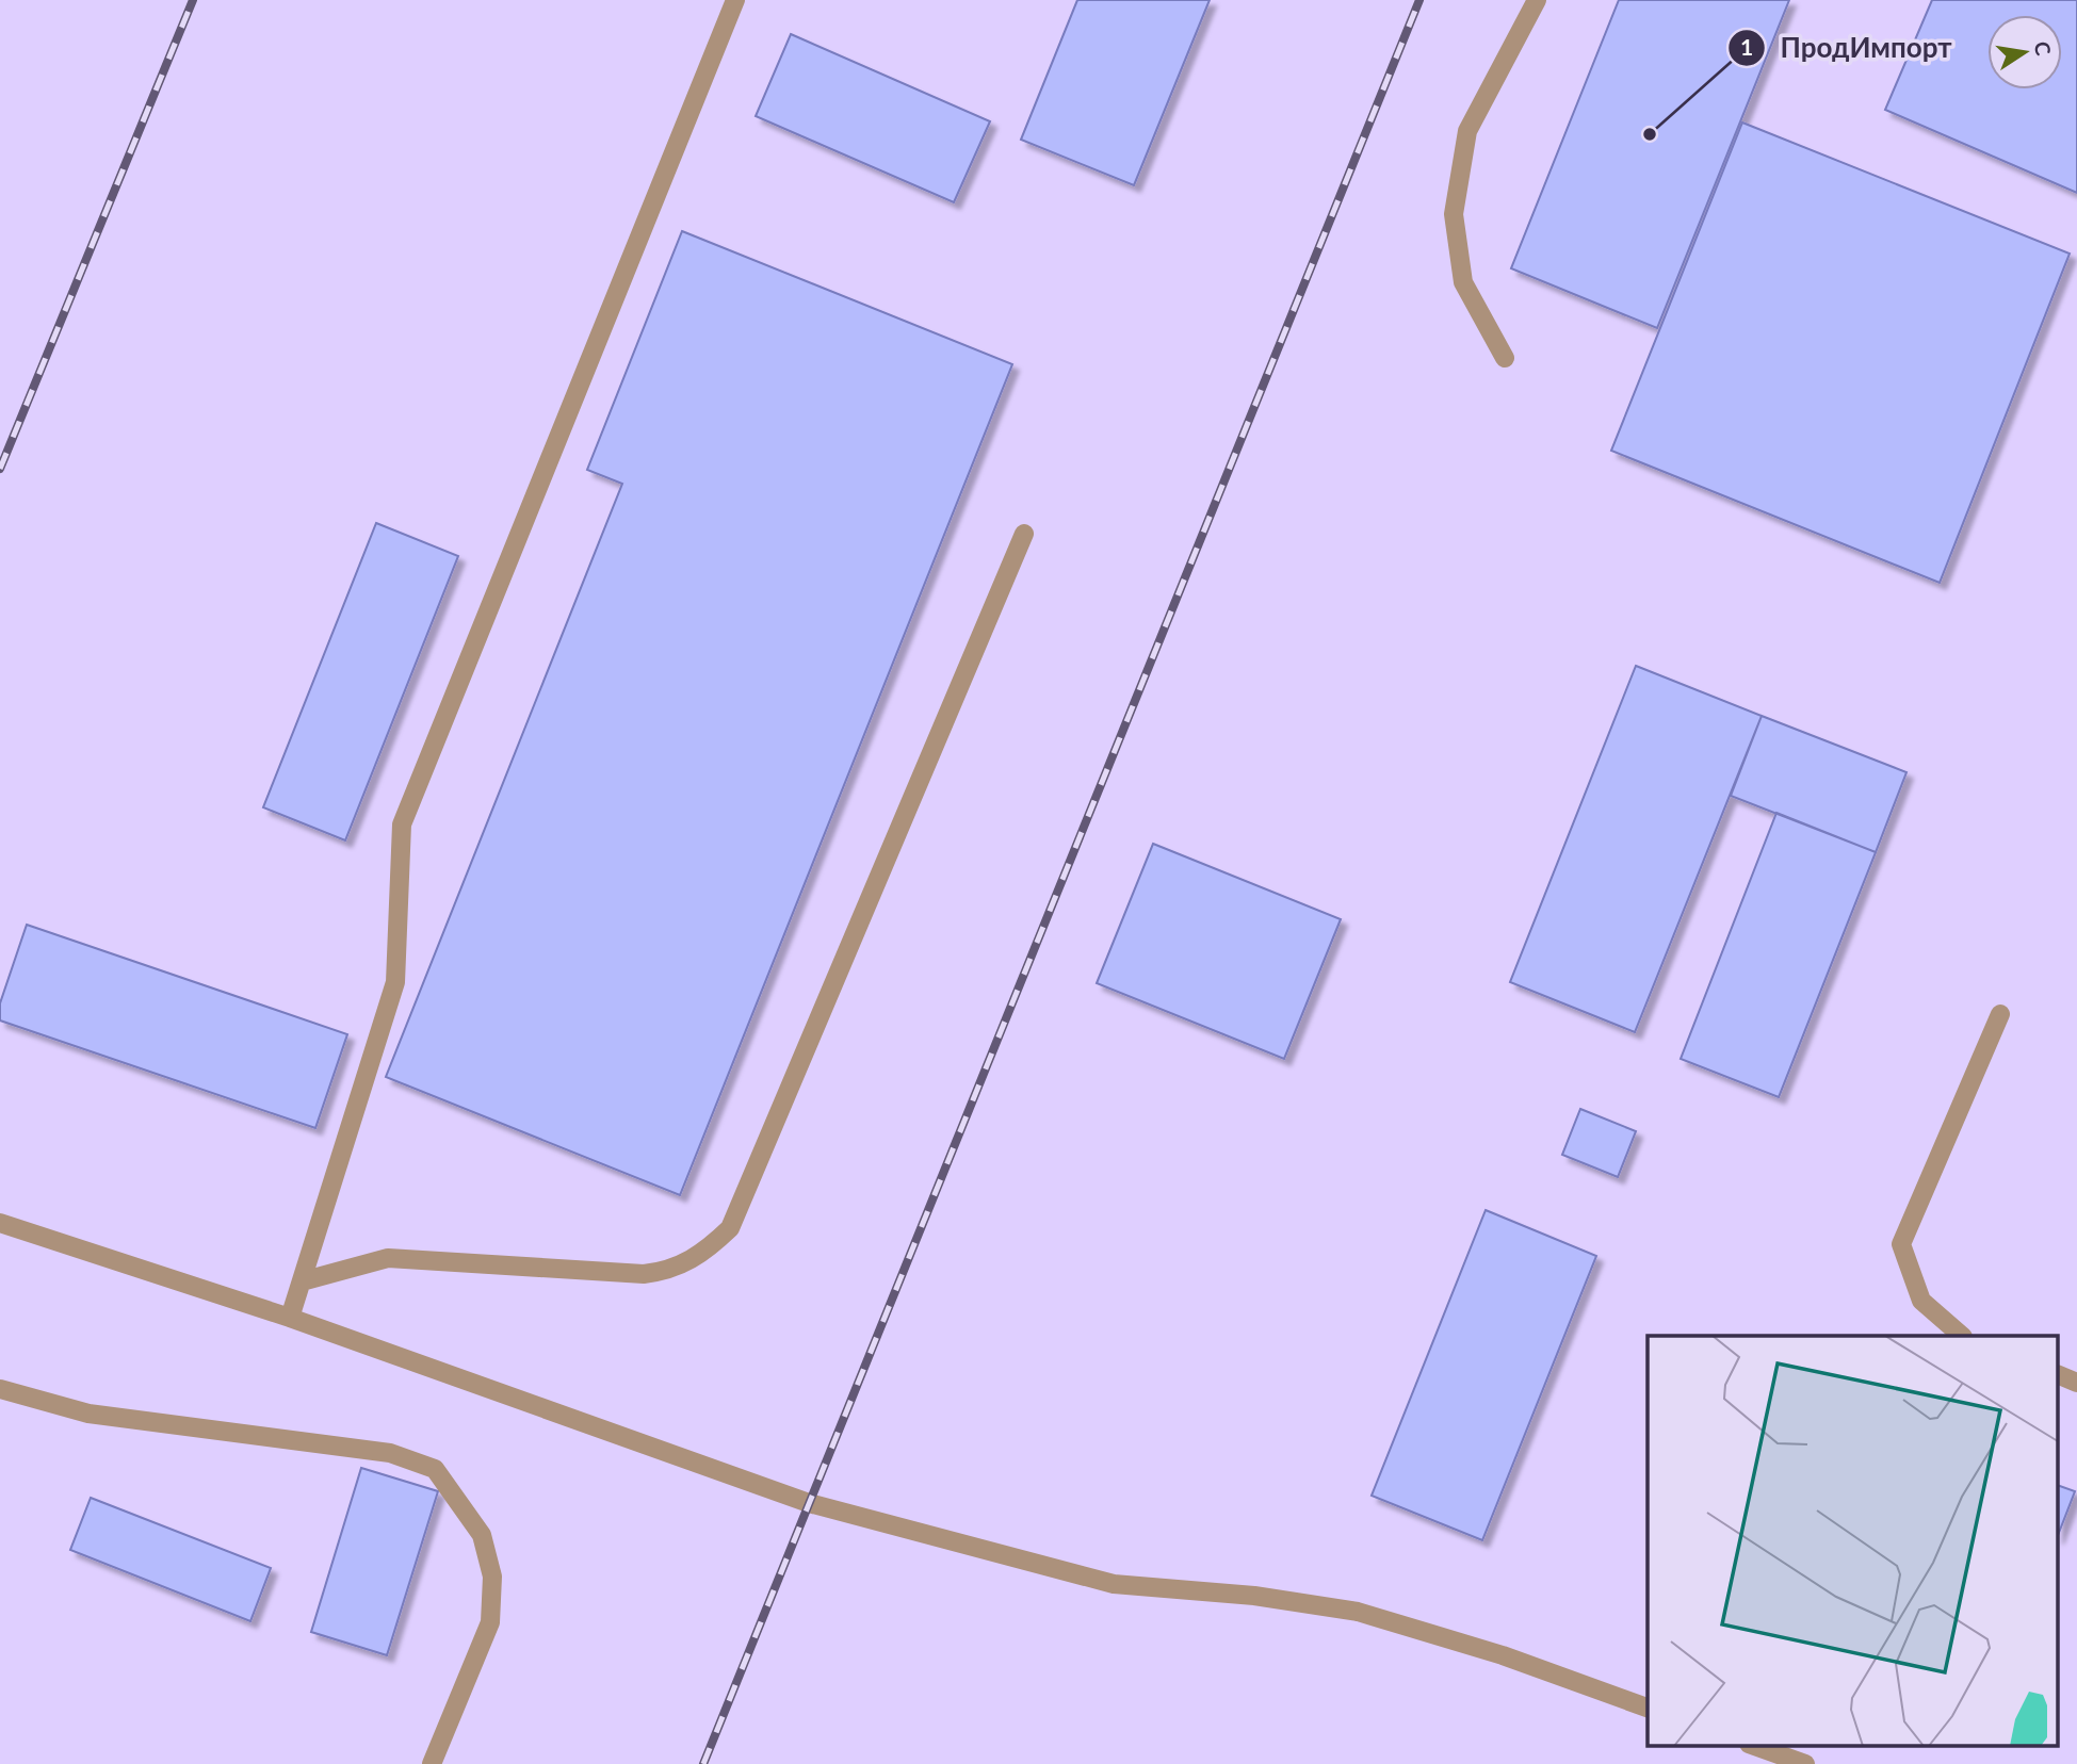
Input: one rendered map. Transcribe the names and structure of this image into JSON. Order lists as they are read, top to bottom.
{
  "places": ["ПродИмпорт"],
  "north": "right"
}
